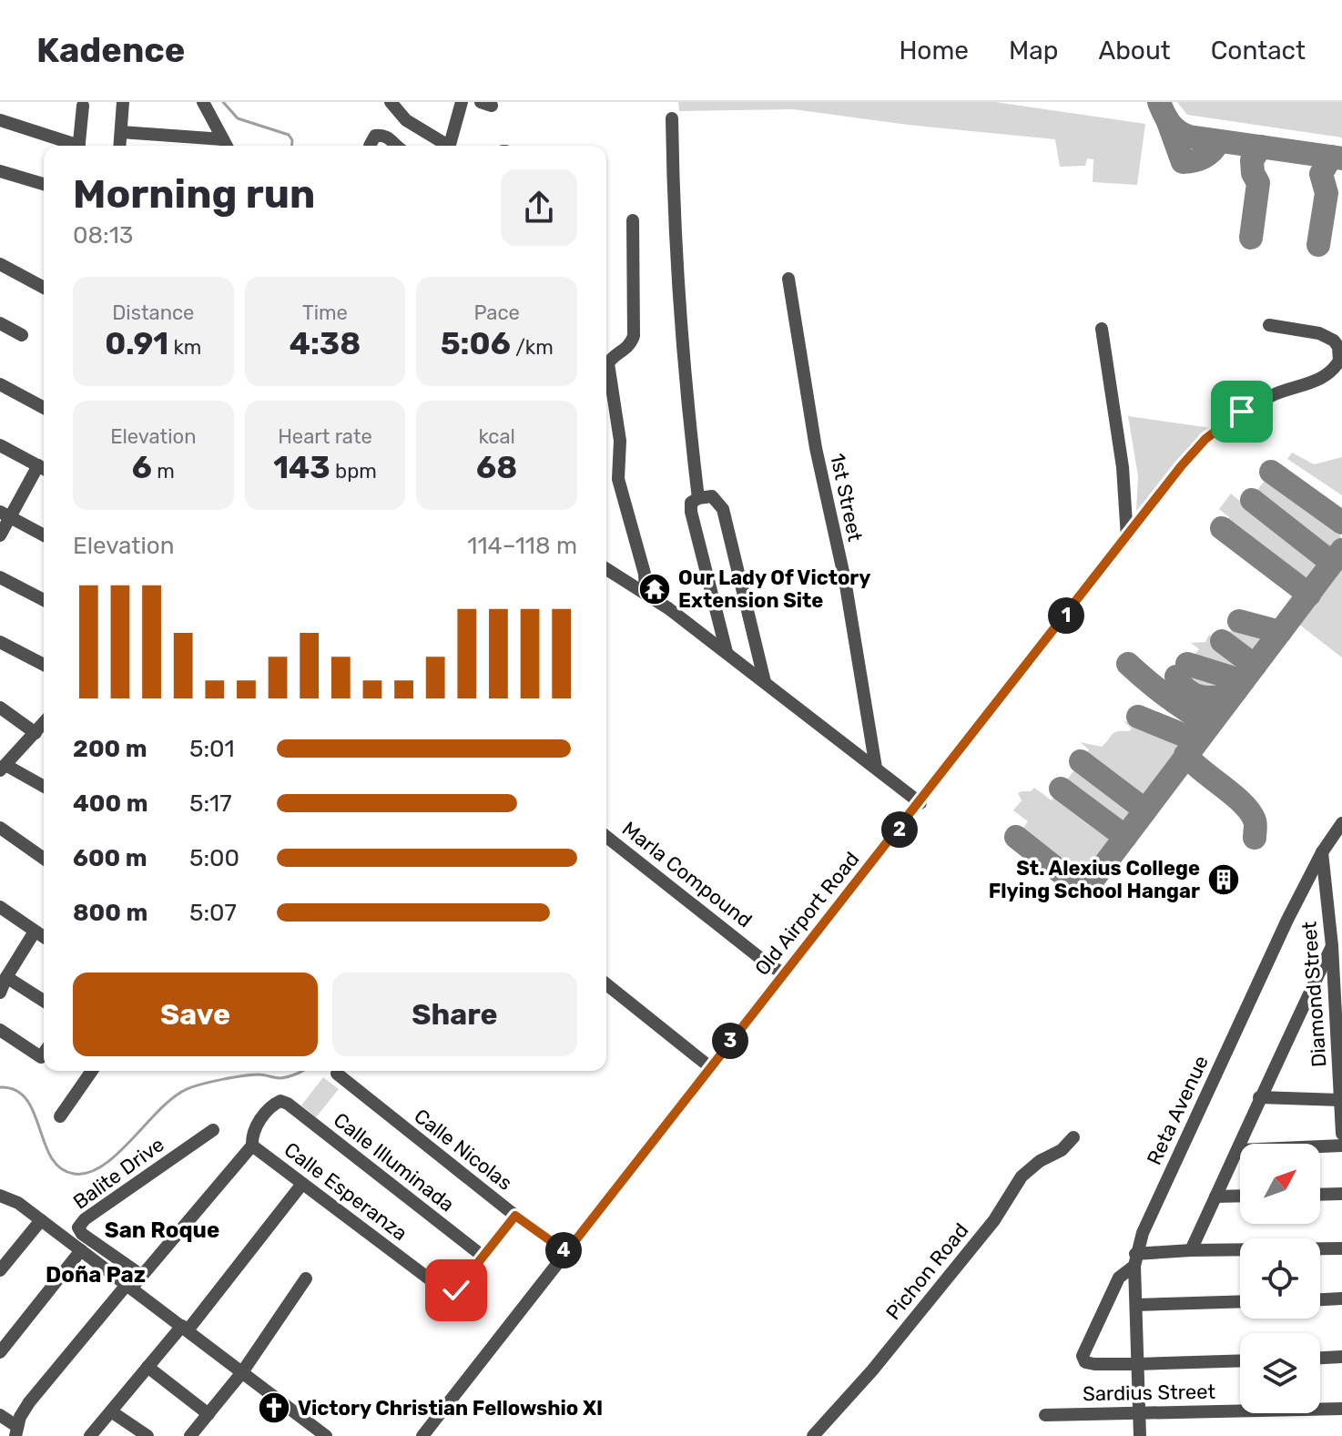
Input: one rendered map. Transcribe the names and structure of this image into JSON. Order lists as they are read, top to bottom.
{
  "streets": {
    "street": [
      "1st Street",
      "Marla Compound",
      "Old Airport Road",
      "Diamond Street",
      "Reta Avenue",
      "Calle Nicolas",
      "Calle Illuminada",
      "Balite Drive",
      "Calle Esperanza",
      "Pichon Road",
      "Sardius Street"
    ]
  },
  "crossings": [
    ["Marla Compound", "Old Airport Road"],
    ["Old Airport Road", "Calle Nicolas"],
    ["Diamond Street", "Reta Avenue"],
    ["Reta Avenue", "Sardius Street"],
    ["Calle Illuminada", "Calle Esperanza"]
  ],
  "districts": ["San Roque", "Doña Paz"],
  "places": {
    "temple": ["Our Lady Of Victory Extension Site"],
    "building": ["St. Alexius College Flying School Hangar"],
    "church": ["Victory Christian Fellowshio XI"]
  },
  "north": "top right",
  "page": {
    "header": "Kadence",
    "nav": [
      "Home",
      "Map",
      "About",
      "Contact"
    ],
    "heading": ["Morning run", "08:13"],
    "stats": [
      ["Distance", "0.91 km"],
      ["Time", "4:38"],
      ["Pace", "5:06 /km"],
      ["Elevation", "6 m"],
      ["Heart rate", "143 bpm"],
      ["kcal", "68"]
    ],
    "chart": ["Elevation", "114–118 m"],
    "pins": [
      "1",
      "2",
      "3",
      "4"
    ],
    "list": [
      {
        "name": "200 m",
        "note": "5:01"
      },
      {
        "name": "400 m",
        "note": "5:17"
      },
      {
        "name": "600 m",
        "note": "5:00"
      },
      {
        "name": "800 m",
        "note": "5:07"
      }
    ],
    "buttons": ["Save", "Share"]
  }
}
